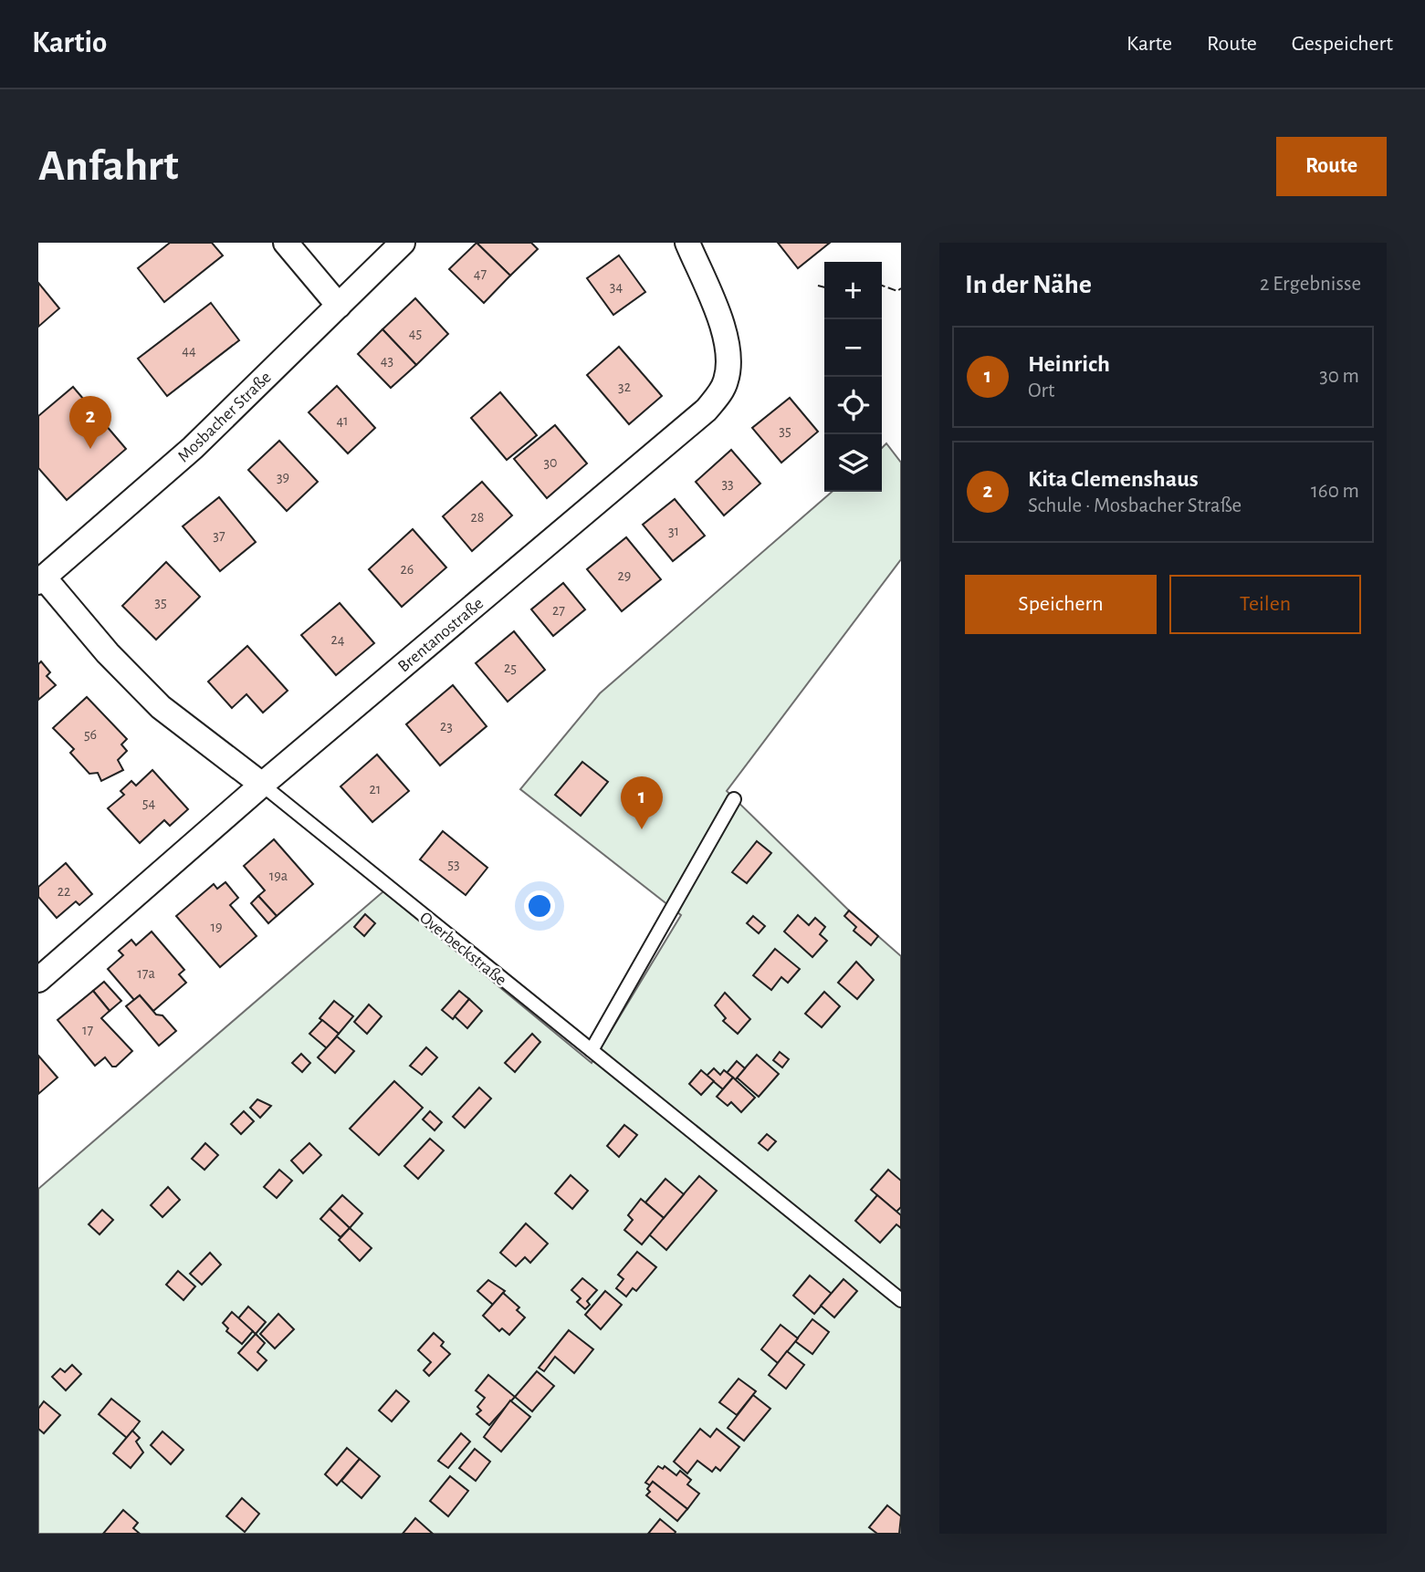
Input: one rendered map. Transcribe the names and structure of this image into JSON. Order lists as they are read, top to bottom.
{
  "streets": {
    "street": ["Mosbacher Straße", "Brentanostraße", "Overbeckstraße"]
  },
  "crossings": [
    ["Mosbacher Straße", "Overbeckstraße"],
    ["Brentanostraße", "Overbeckstraße"]
  ],
  "house_numbers": [
    "47",
    "34",
    "45",
    "44",
    "43",
    "32",
    "41",
    "35",
    "30",
    "39",
    "33",
    "28",
    "31",
    "37",
    "26",
    "29",
    "35",
    "27",
    "24",
    "25",
    "23",
    "56",
    "21",
    "54",
    "53",
    "19a",
    "22",
    "19",
    "17a",
    "17"
  ],
  "page": {
    "header": "Kartio",
    "nav": ["Karte", "Route", "Gespeichert"],
    "buttons": [
      "Route",
      ["Speichern", "Teilen"]
    ],
    "title": "Anfahrt",
    "heading": ["In der Nähe", "2 Ergebnisse"],
    "map_buttons": ["+", "−"],
    "list": [
      {
        "mark": "1",
        "name": "Heinrich",
        "note": "Ort",
        "value": "30 m"
      },
      {
        "mark": "2",
        "name": "Kita Clemenshaus",
        "note": "Schule · Mosbacher Straße",
        "value": "160 m"
      }
    ],
    "pins": ["2", "1"]
  }
}
